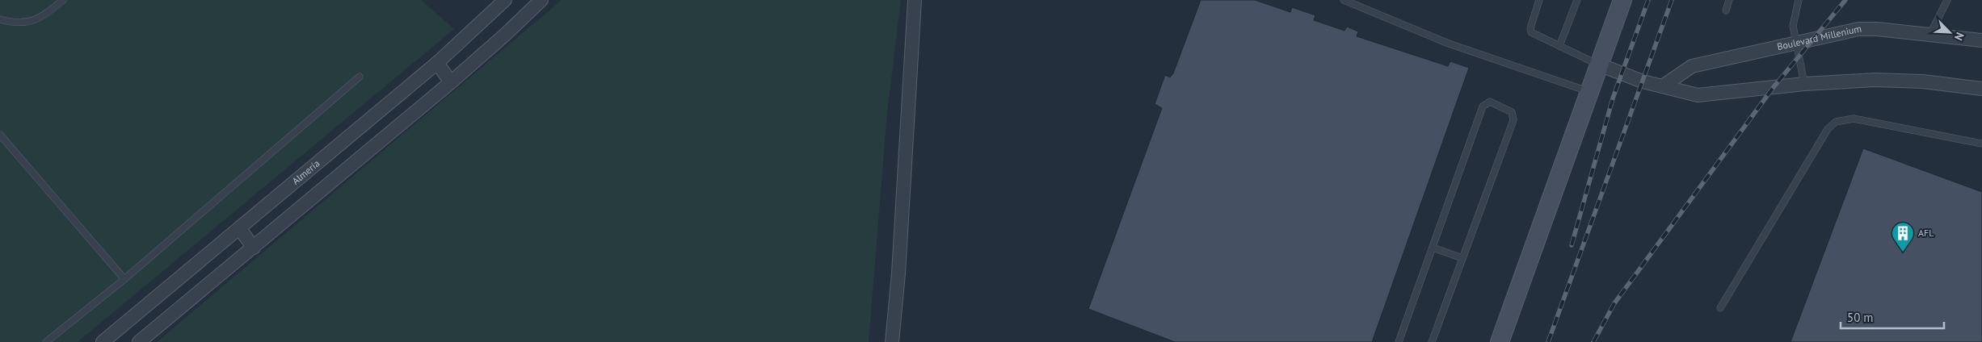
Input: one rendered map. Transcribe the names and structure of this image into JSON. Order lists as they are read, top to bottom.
{
  "streets": {
    "street": ["Boulevard Millenium", "Almería"]
  },
  "places": {
    "building": ["AFL"]
  },
  "scale_bar": "50 m",
  "north": "bottom right"
}
